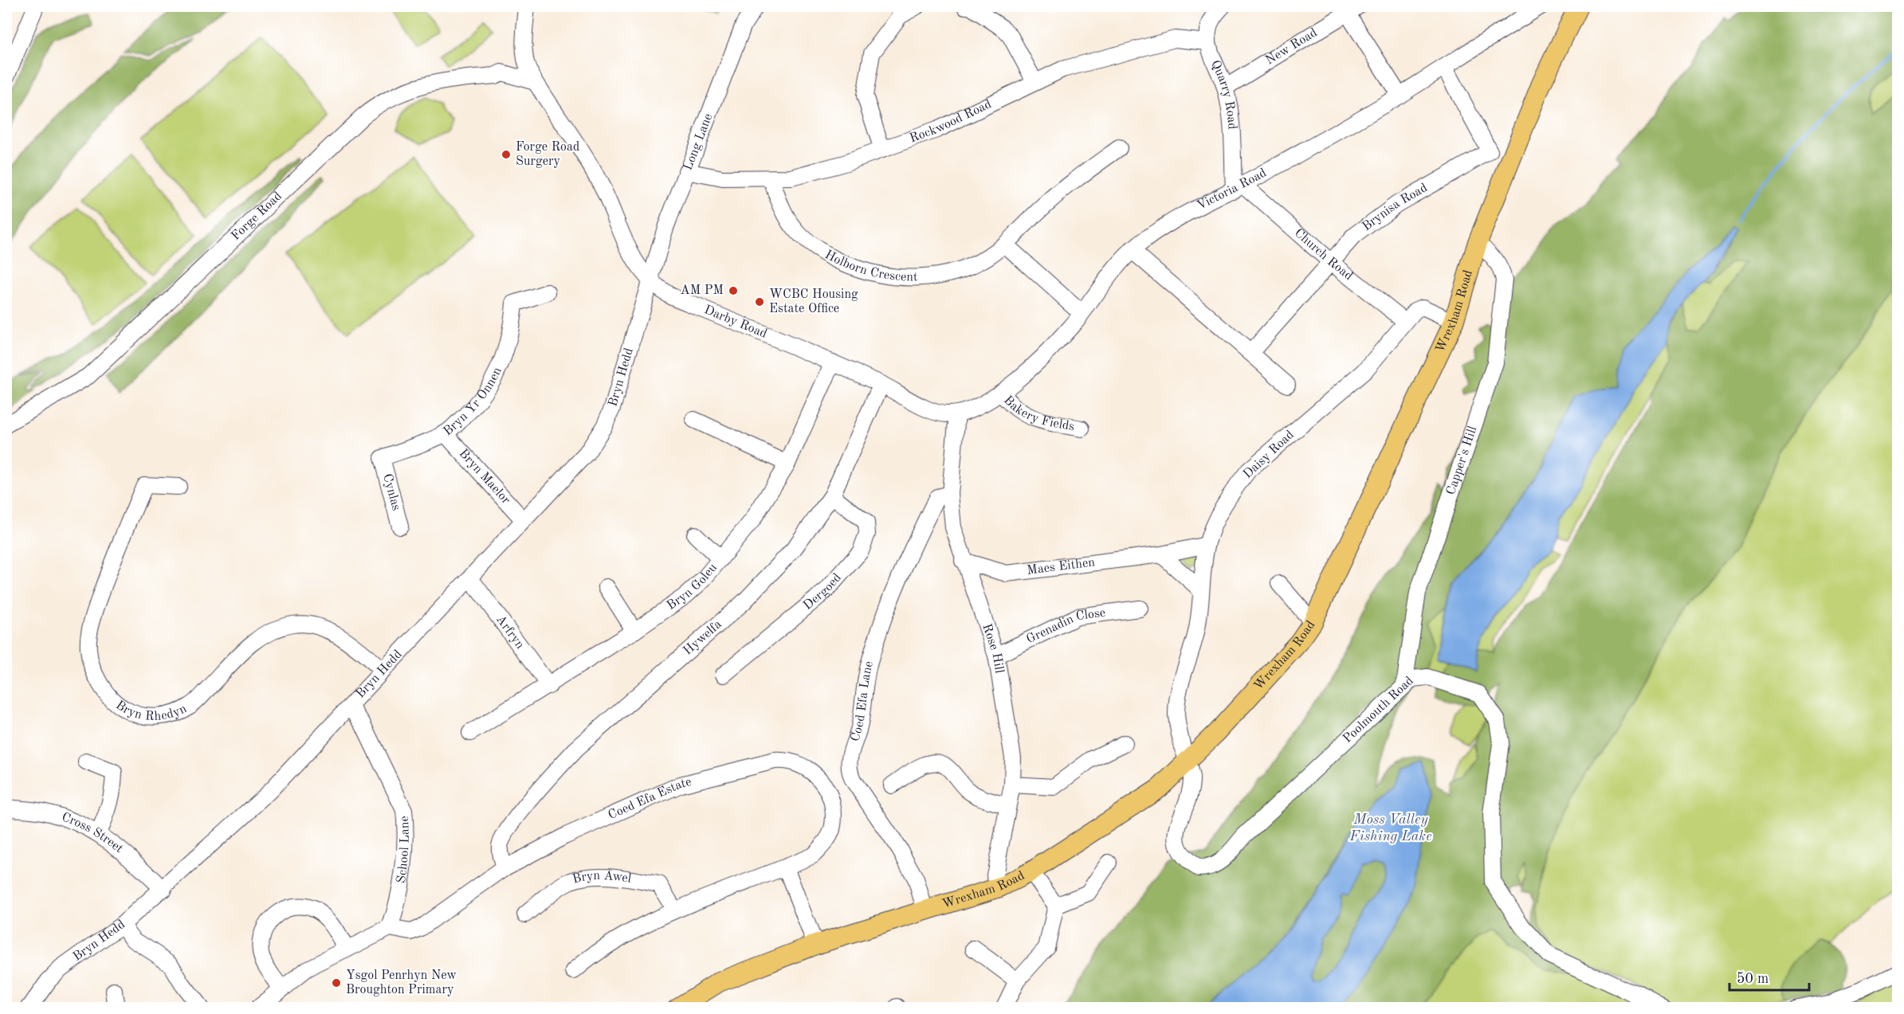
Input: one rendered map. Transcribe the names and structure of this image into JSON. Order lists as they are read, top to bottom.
{
  "streets": {
    "main road": ["Wrexham Road"],
    "street": [
      "New Road",
      "Quarry Road",
      "Rockwood Road",
      "Long Lane",
      "Victoria Road",
      "Brynisa Road",
      "Forge Road",
      "Church Road",
      "Holborn Crescent",
      "Darby Road",
      "Bryn Hedd",
      "Bryn Yr Onnen",
      "Bakery Fields",
      "Daisy Road",
      "Capper's Hill",
      "Bryn Maelor",
      "Cynlas",
      "Maes Eithen",
      "Bryn Goleu",
      "Dergoed",
      "Grenadin Close",
      "Arfryn",
      "Hywelfa",
      "Rose Hill",
      "Coed Efa Lane",
      "Bryn Rhedyn",
      "Poolmouth Road",
      "Coed Efa Estate",
      "Cross Street",
      "School Lane",
      "Bryn Awel"
    ]
  },
  "crossings": [
    ["New Road", "Quarry Road"],
    ["Quarry Road", "Rockwood Road"],
    ["Quarry Road", "Victoria Road"],
    ["Quarry Road", "Church Road"],
    ["Rockwood Road", "Long Lane"],
    ["Rockwood Road", "Holborn Crescent"],
    ["Long Lane", "Darby Road"],
    ["Long Lane", "Bryn Hedd"],
    ["Victoria Road", "Brynisa Road"],
    ["Victoria Road", "Church Road"],
    ["Victoria Road", "Darby Road"],
    ["Victoria Road", "Bakery Fields"],
    ["Victoria Road", "Rose Hill"],
    ["Brynisa Road", "Church Road"],
    ["Forge Road", "Darby Road"],
    ["Church Road", "Daisy Road"],
    ["Wrexham Road", "Daisy Road"],
    ["Wrexham Road", "Capper's Hill"],
    ["Wrexham Road", "Rose Hill"],
    ["Wrexham Road", "Coed Efa Lane"],
    ["Wrexham Road", "Poolmouth Road"],
    ["Darby Road", "Bryn Hedd"],
    ["Darby Road", "Bryn Goleu"],
    ["Darby Road", "Hywelfa"],
    ["Darby Road", "Rose Hill"],
    ["Bryn Hedd", "Bryn Maelor"],
    ["Bryn Hedd", "Arfryn"],
    ["Bryn Hedd", "Bryn Rhedyn"],
    ["Bryn Hedd", "Cross Street"],
    ["Bryn Hedd", "School Lane"],
    ["Bryn Yr Onnen", "Bryn Maelor"],
    ["Bryn Yr Onnen", "Cynlas"],
    ["Daisy Road", "Maes Eithen"],
    ["Daisy Road", "Poolmouth Road"],
    ["Capper's Hill", "Poolmouth Road"],
    ["Maes Eithen", "Rose Hill"],
    ["Bryn Goleu", "Arfryn"],
    ["Dergoed", "Hywelfa"],
    ["Grenadin Close", "Rose Hill"],
    ["Hywelfa", "Coed Efa Estate"],
    ["Rose Hill", "Coed Efa Lane"],
    ["Coed Efa Estate", "School Lane"],
    ["Coed Efa Estate", "Bryn Awel"]
  ],
  "water": ["Moss Valley Fishing Lake"],
  "places": [
    "Forge Road Surgery",
    "AM PM",
    "WCBC Housing Estate Office",
    "Ysgol Penrhyn New Broughton Primary"
  ],
  "scale_bar": "50 m"
}
